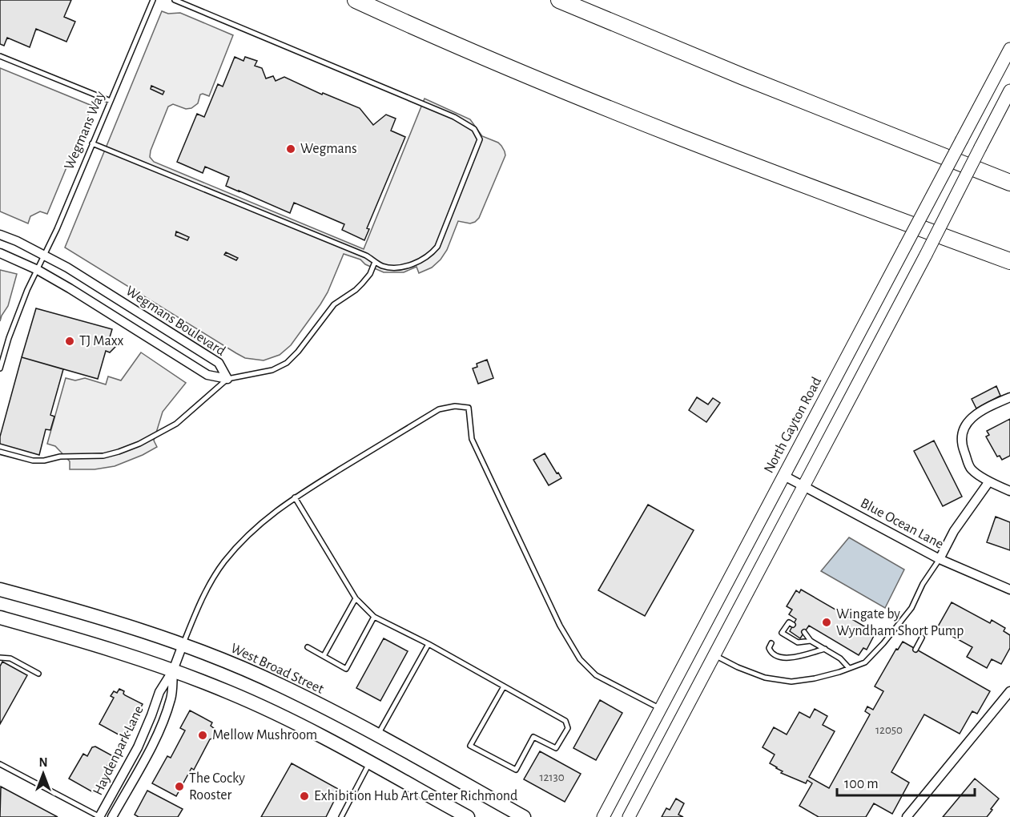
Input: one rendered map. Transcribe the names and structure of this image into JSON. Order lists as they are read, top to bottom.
{
  "streets": {
    "main road": ["North Gayton Road", "West Broad Street"],
    "street": ["Wegmans Boulevard", "Blue Ocean Lane", "Haydenpark Lane"],
    "lane": ["Wegmans Way"]
  },
  "crossings": [
    ["Wegmans Way", "Wegmans Boulevard"],
    ["North Gayton Road", "Blue Ocean Lane"],
    ["West Broad Street", "Haydenpark Lane"]
  ],
  "places": [
    "Wegmans",
    "TJ Maxx",
    "Wingate by Wyndham Short Pump",
    "Mellow Mushroom",
    "The Cocky Rooster",
    "Exhibition Hub Art Center Richmond"
  ],
  "house_numbers": ["12050", "12130"],
  "scale_bar": "100 m",
  "north": "top"
}
